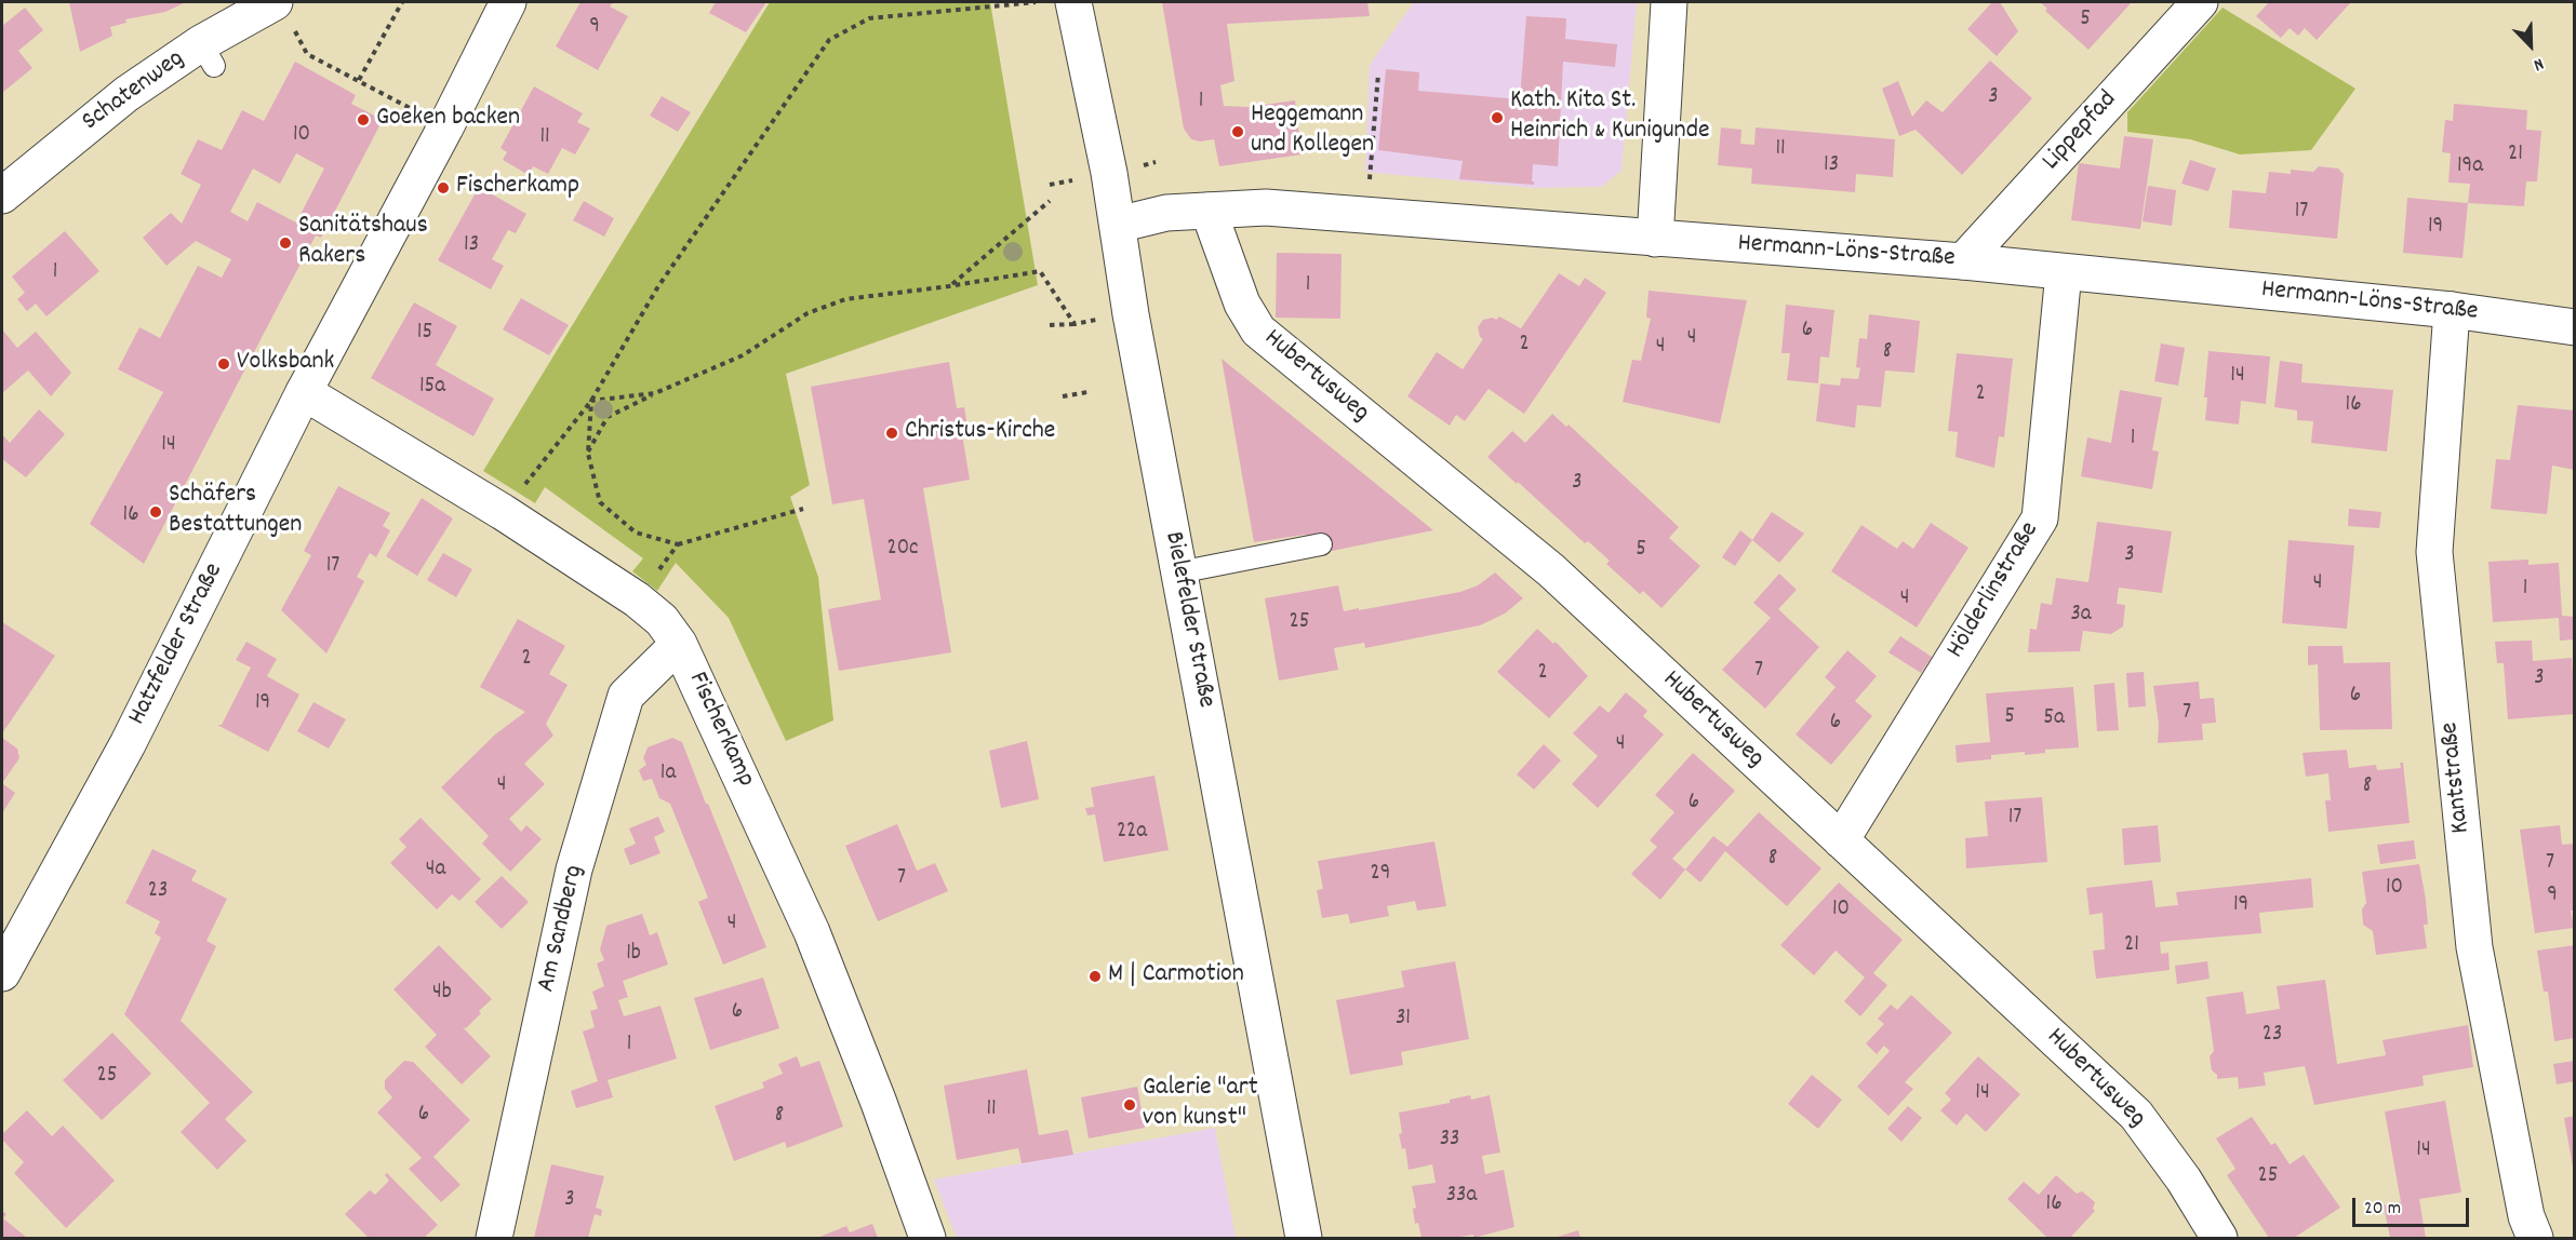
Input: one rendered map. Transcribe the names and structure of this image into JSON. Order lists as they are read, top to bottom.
{
  "streets": {
    "street": [
      "Schatenweg",
      "Lippepfad",
      "Hermann-Löns-Straße",
      "Hubertusweg",
      "Hölderlinstraße",
      "Bielefelder Straße",
      "Hatzfelder Straße",
      "Fischerkamp",
      "Kantstraße",
      "Am Sandberg"
    ]
  },
  "crossings": [
    ["Lippepfad", "Hermann-Löns-Straße"],
    ["Hermann-Löns-Straße", "Hubertusweg"],
    ["Hermann-Löns-Straße", "Hölderlinstraße"],
    ["Hermann-Löns-Straße", "Bielefelder Straße"],
    ["Hermann-Löns-Straße", "Kantstraße"],
    ["Hubertusweg", "Hölderlinstraße"],
    ["Hatzfelder Straße", "Fischerkamp"],
    ["Fischerkamp", "Am Sandberg"]
  ],
  "places": [
    "Kath. Kita St. Heinrich & Kunigunde",
    "Goeken backen",
    "Heggemann und Kollegen",
    "Fischerkamp",
    "Sanitätshaus Rakers",
    "Volksbank",
    "Christus-Kirche",
    "Schäfers Bestattungen",
    "M | Carmotion",
    "Galerie \"art von kunst\""
  ],
  "house_numbers": [
    "5",
    "9",
    "3",
    "1",
    "10",
    "11",
    "11",
    "21",
    "13",
    "19a",
    "17",
    "19",
    "13",
    "1",
    "1",
    "6",
    "15",
    "4",
    "2",
    "4",
    "8",
    "14",
    "15a",
    "2",
    "16",
    "1",
    "14",
    "3",
    "16",
    "20c",
    "5",
    "3",
    "17",
    "4",
    "1",
    "4",
    "3a",
    "25",
    "2",
    "7",
    "2",
    "3",
    "6",
    "19",
    "7",
    "5",
    "5a",
    "6",
    "4",
    "1a",
    "4",
    "8",
    "6",
    "17",
    "22a",
    "8",
    "7",
    "4a",
    "29",
    "7",
    "10",
    "23",
    "9",
    "19",
    "10",
    "4",
    "21",
    "1b",
    "4b",
    "6",
    "31",
    "23",
    "1",
    "25",
    "14",
    "11",
    "6",
    "8",
    "33",
    "14",
    "25",
    "33a",
    "3",
    "16"
  ],
  "scale_bar": "20 m",
  "north": "bottom right"
}
